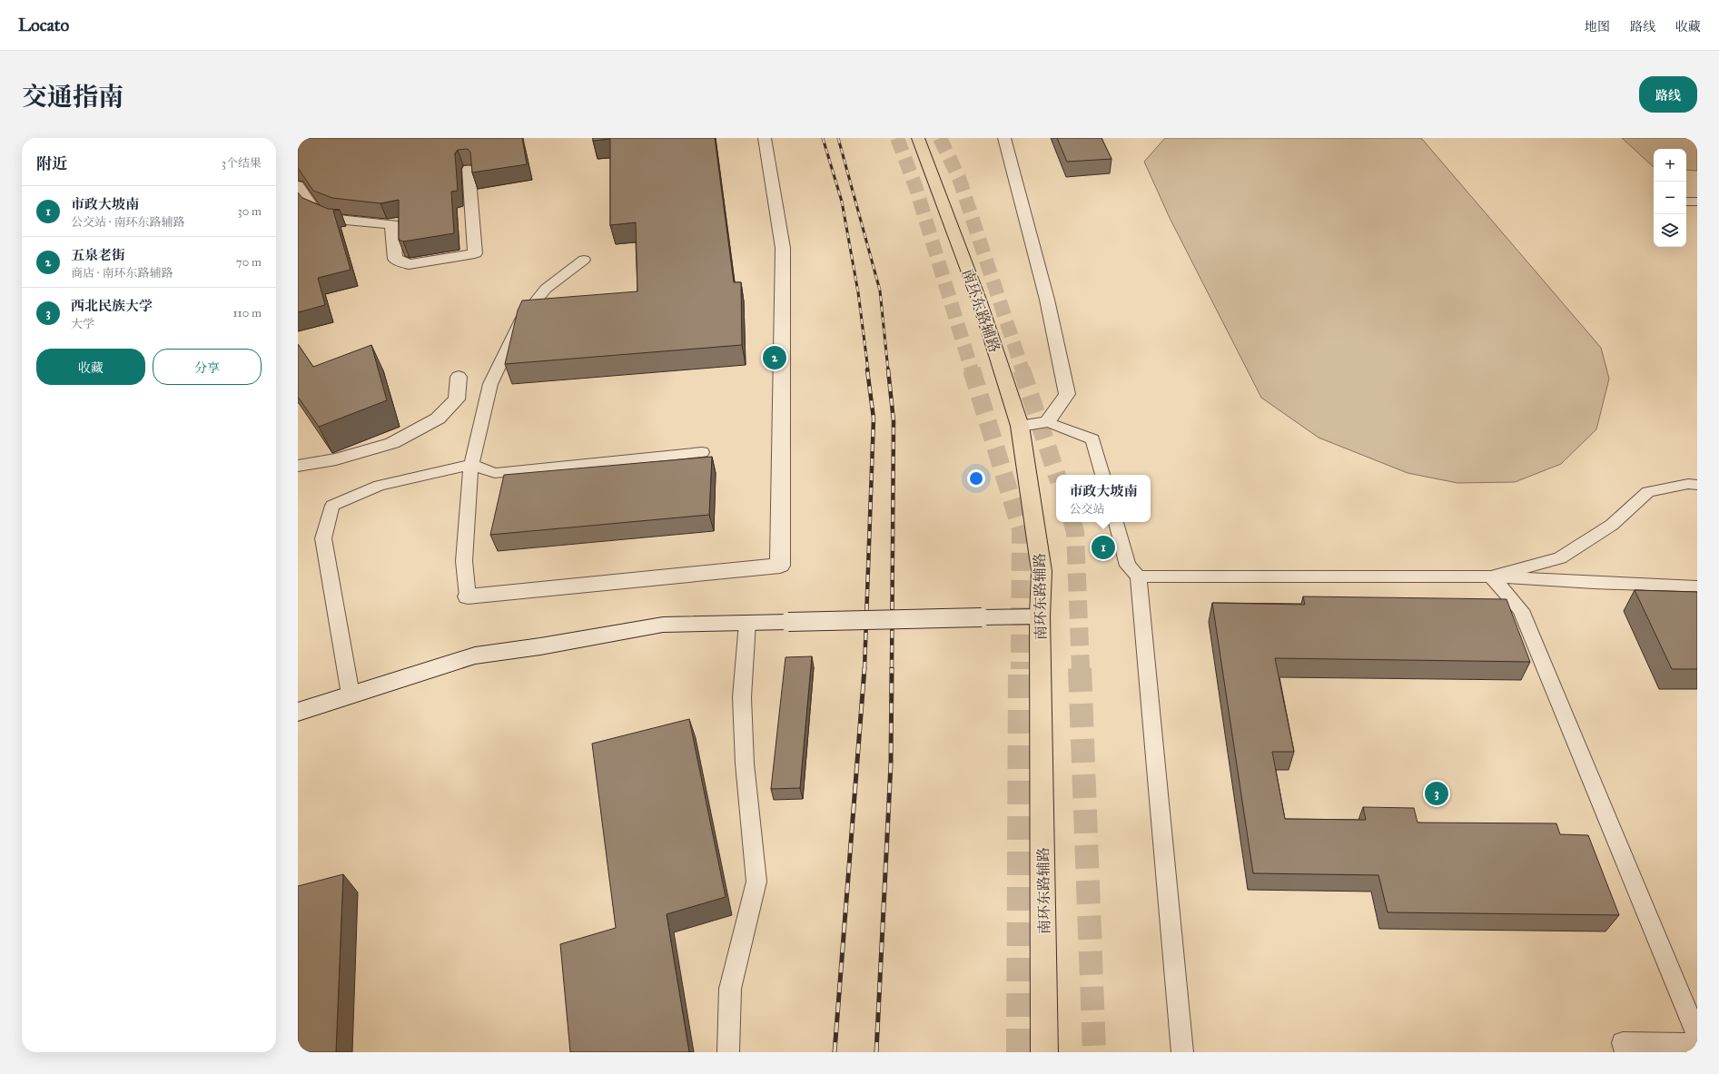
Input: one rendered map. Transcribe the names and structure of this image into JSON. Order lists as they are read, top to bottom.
{
  "streets": {
    "main road": ["南环东路辅路"]
  },
  "page": {
    "header": "Locato",
    "nav": ["地图", "路线", "收藏"],
    "title": "交通指南",
    "buttons": [
      "路线",
      ["收藏", "分享"]
    ],
    "heading": ["附近", "3个结果"],
    "map_buttons": ["+", "−"],
    "list": [
      {
        "mark": "1",
        "name": "市政大坡南",
        "note": "公交站 · 南环东路辅路",
        "value": "30 m"
      },
      {
        "mark": "2",
        "name": "五泉老街",
        "note": "商店 · 南环东路辅路",
        "value": "70 m"
      },
      {
        "mark": "3",
        "name": "西北民族大学",
        "note": "大学",
        "value": "110 m"
      }
    ],
    "pins": ["2", "1", "3"],
    "popup": ["市政大坡南", "公交站"]
  }
}
